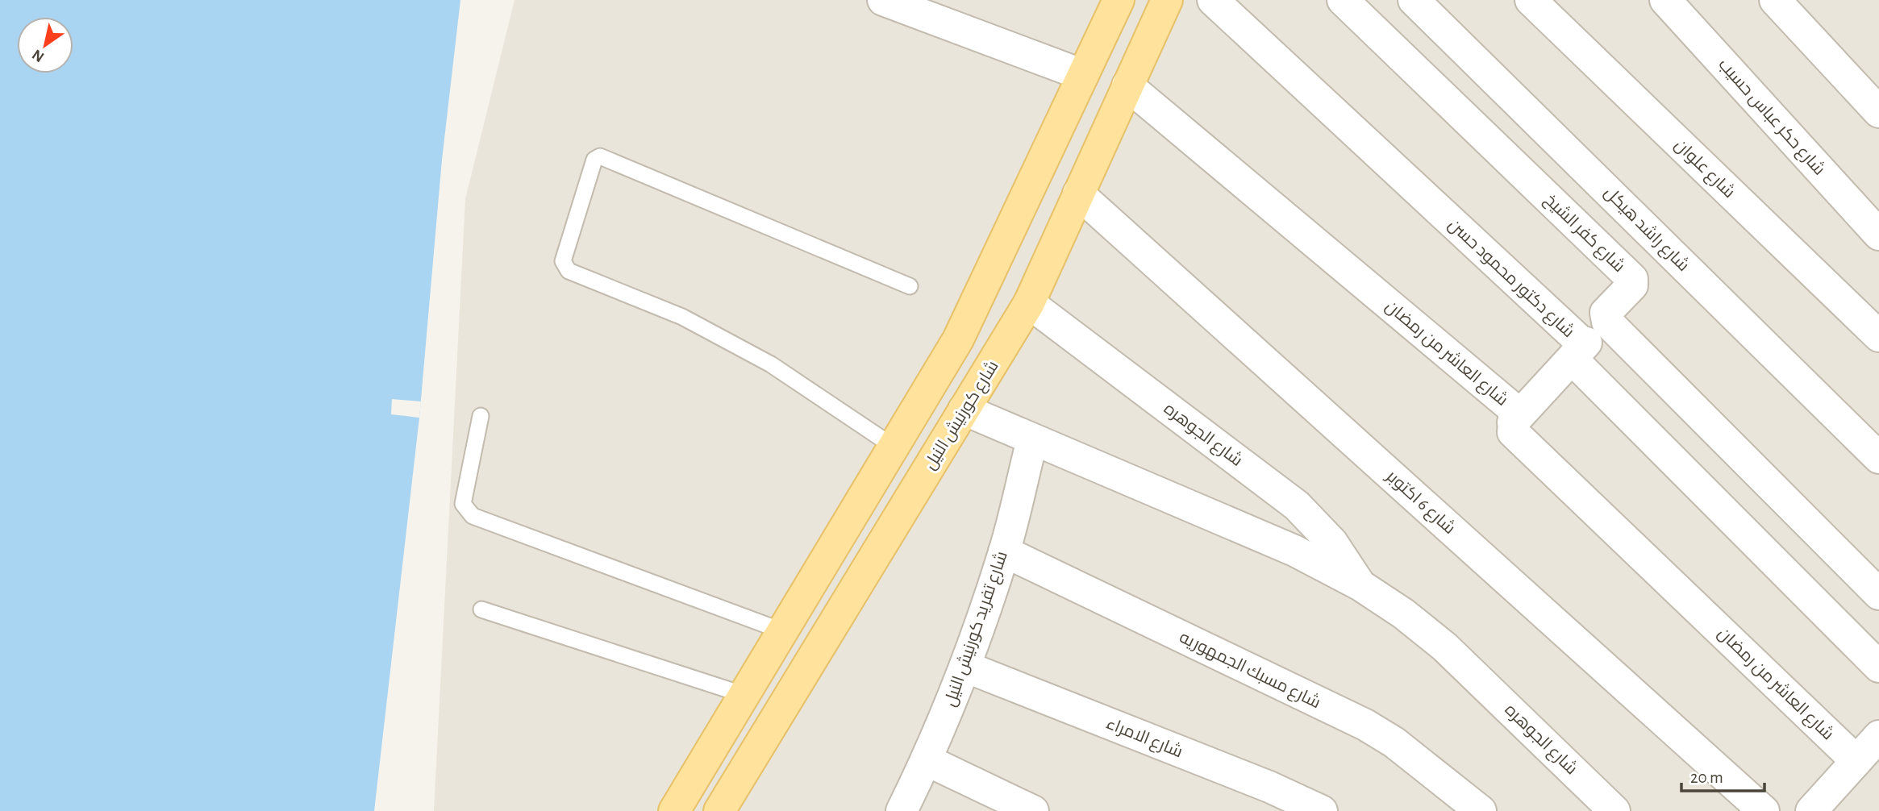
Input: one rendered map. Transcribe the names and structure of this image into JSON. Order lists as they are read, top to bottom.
{
  "streets": {
    "main road": ["شارع كورنيش النيل"],
    "street": [
      "شارع حكر عباس حسيب",
      "شارع علوان",
      "شارع راشد هيكل",
      "شارع كفر الشيخ",
      "شارع دكتور محمود حسن",
      "شارع العاشر من رمضان",
      "شارع الجوهره",
      "شارع 6 اكتوبر",
      "شارع تفريد كورنيش النيل",
      "شارع مسبك الجمهوريه",
      "شارع الامراء"
    ]
  },
  "crossings": [
    ["شارع العاشر من رمضان", "شارع كورنيش النيل"],
    ["شارع كورنيش النيل", "شارع الجوهره"],
    ["شارع كورنيش النيل", "شارع 6 اكتوبر"],
    ["شارع الجوهره", "شارع تفريد كورنيش النيل"],
    ["شارع تفريد كورنيش النيل", "شارع مسبك الجمهوريه"],
    ["شارع تفريد كورنيش النيل", "شارع الامراء"]
  ],
  "scale_bar": "20 m",
  "north": "bottom left"
}
